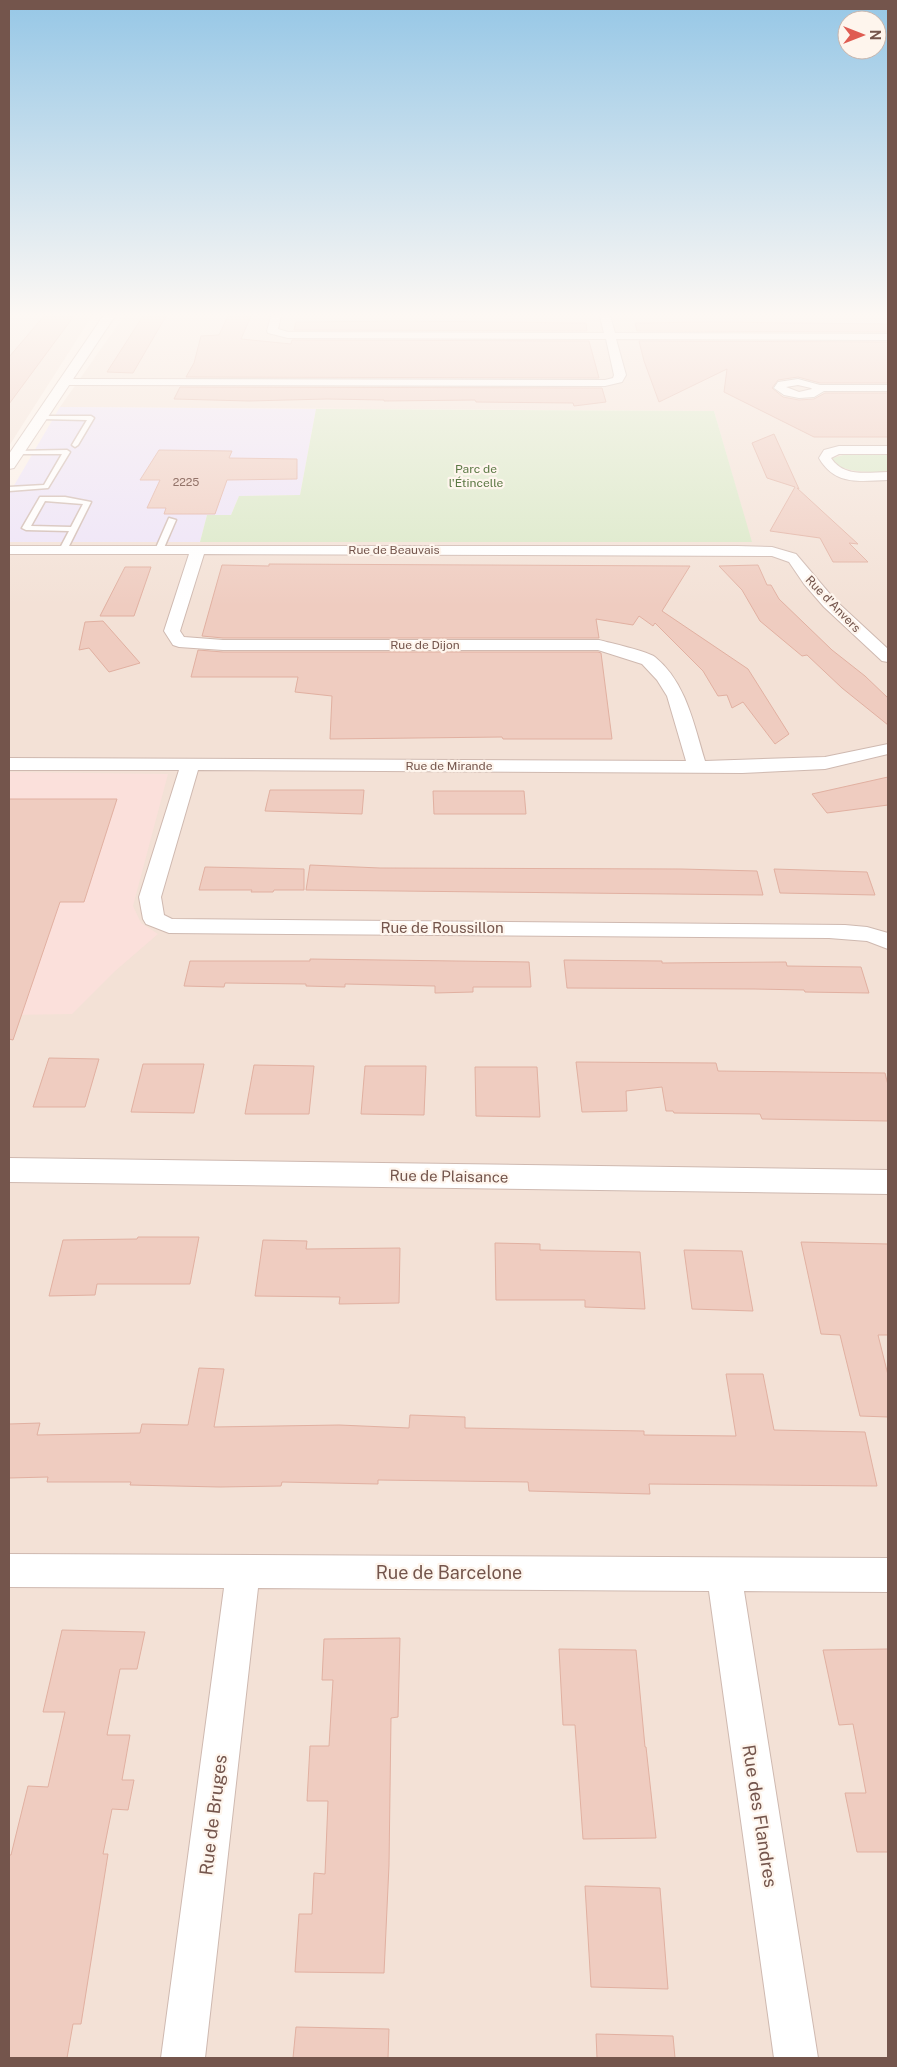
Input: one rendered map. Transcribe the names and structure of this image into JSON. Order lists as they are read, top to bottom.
{
  "streets": {
    "street": [
      "Rue de Beauvais",
      "Rue d'Anvers",
      "Rue de Dijon",
      "Rue de Mirande",
      "Rue de Roussillon",
      "Rue de Plaisance",
      "Rue de Barcelone",
      "Rue de Bruges",
      "Rue des Flandres"
    ]
  },
  "crossings": [
    ["Rue de Beauvais", "Rue d'Anvers"],
    ["Rue de Beauvais", "Rue de Dijon"],
    ["Rue de Dijon", "Rue de Mirande"],
    ["Rue de Mirande", "Rue de Roussillon"],
    ["Rue de Barcelone", "Rue de Bruges"],
    ["Rue de Barcelone", "Rue des Flandres"]
  ],
  "parks": ["Parc de l'Étincelle"],
  "house_numbers": ["2225"],
  "north": "right"
}
